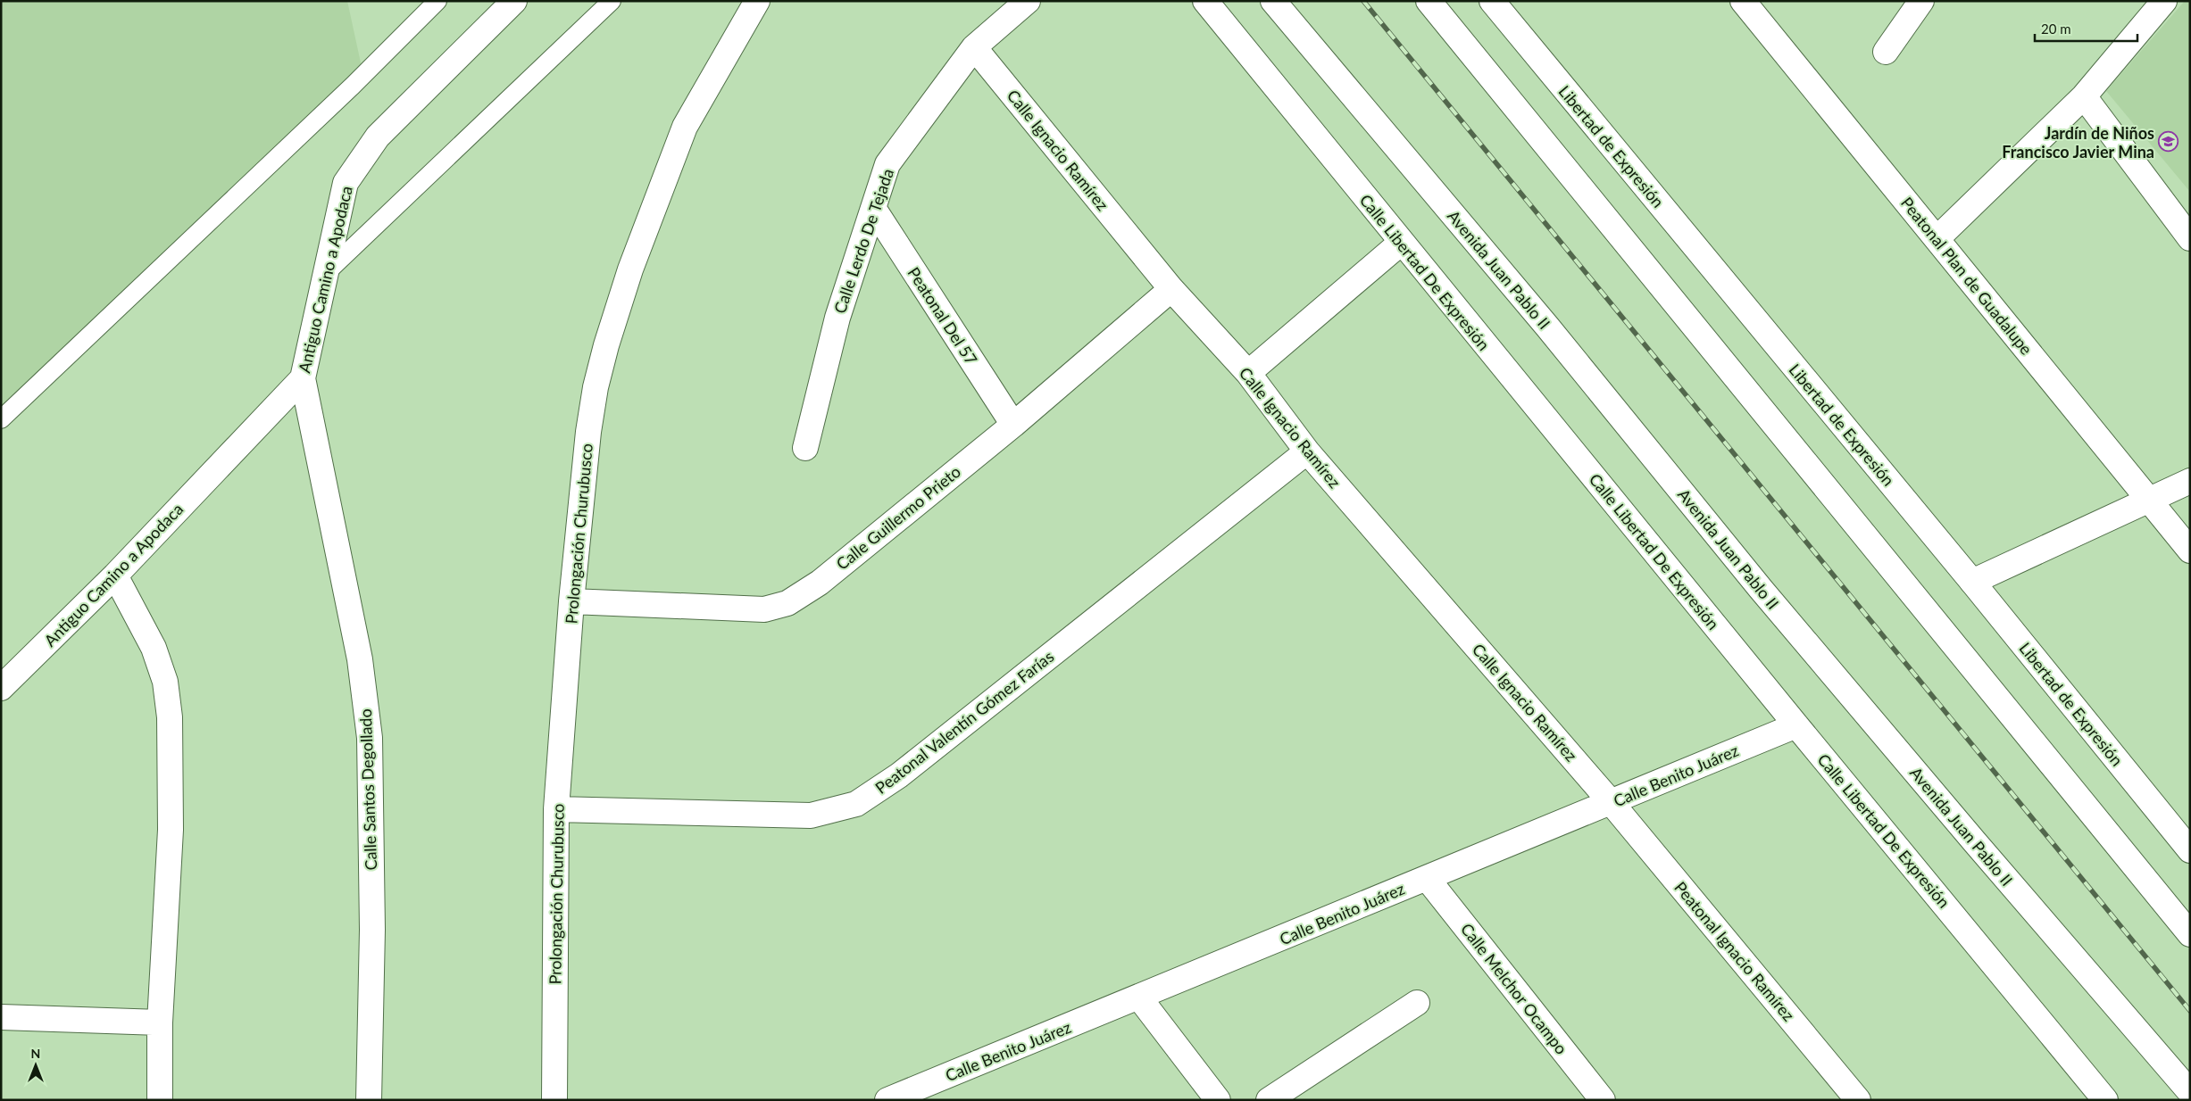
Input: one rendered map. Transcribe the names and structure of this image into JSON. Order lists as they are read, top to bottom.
{
  "streets": {
    "street": [
      "Libertad de Expresión",
      "Calle Ignacio Ramírez",
      "Calle Lerdo De Tejada",
      "Avenida Juan Pablo II",
      "Calle Libertad De Expresión",
      "Peatonal Plan de Guadalupe",
      "Antiguo Camino a Apodaca",
      "Peatonal Del 57",
      "Calle Guillermo Prieto",
      "Prolongación Churubusco",
      "Peatonal Valentín Gómez Farías",
      "Calle Benito Juárez",
      "Calle Santos Degollado",
      "Peatonal Ignacio Ramírez",
      "Calle Melchor Ocampo"
    ]
  },
  "crossings": [
    ["Calle Ignacio Ramírez", "Calle Lerdo De Tejada"],
    ["Calle Ignacio Ramírez", "Calle Guillermo Prieto"],
    ["Calle Ignacio Ramírez", "Peatonal Valentín Gómez Farías"],
    ["Calle Ignacio Ramírez", "Calle Benito Juárez"],
    ["Calle Ignacio Ramírez", "Peatonal Ignacio Ramírez"],
    ["Calle Lerdo De Tejada", "Peatonal Del 57"],
    ["Calle Libertad De Expresión", "Calle Benito Juárez"],
    ["Antiguo Camino a Apodaca", "Calle Santos Degollado"],
    ["Peatonal Del 57", "Calle Guillermo Prieto"],
    ["Calle Guillermo Prieto", "Prolongación Churubusco"],
    ["Prolongación Churubusco", "Peatonal Valentín Gómez Farías"],
    ["Calle Benito Juárez", "Peatonal Ignacio Ramírez"],
    ["Calle Benito Juárez", "Calle Melchor Ocampo"]
  ],
  "places": {
    "school or university": ["Jardín de Niños Francisco Javier Mina"]
  },
  "scale_bar": "20 m",
  "north": "top"
}
